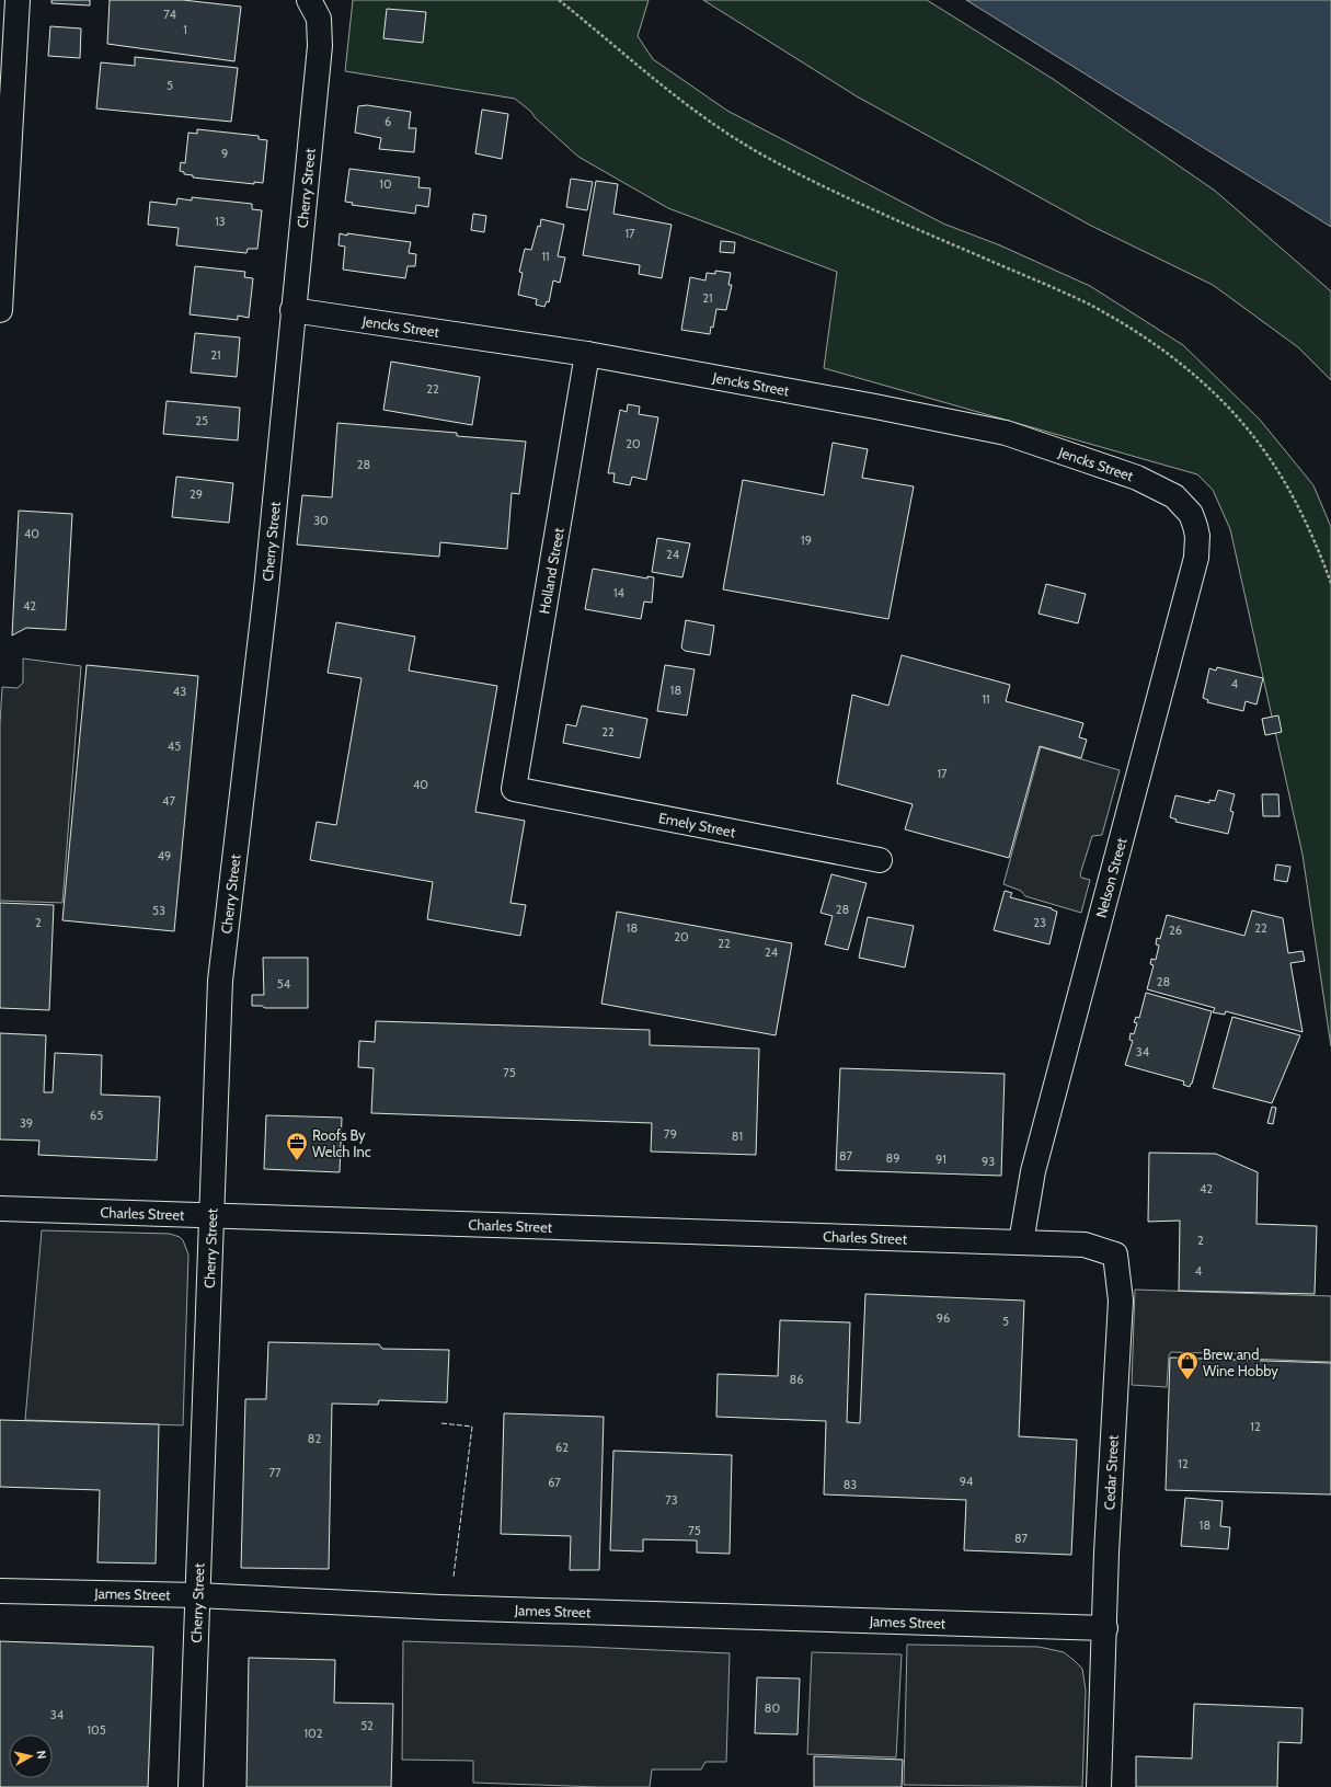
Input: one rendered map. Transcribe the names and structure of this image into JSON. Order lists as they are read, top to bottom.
{
  "streets": {
    "street": [
      "Cherry Street",
      "Jencks Street",
      "Holland Street",
      "Emely Street",
      "Nelson Street",
      "Charles Street",
      "Cedar Street",
      "James Street"
    ]
  },
  "crossings": [
    ["Cherry Street", "Jencks Street"],
    ["Cherry Street", "Charles Street"],
    ["Cherry Street", "James Street"],
    ["Jencks Street", "Holland Street"],
    ["Jencks Street", "Nelson Street"],
    ["Holland Street", "Emely Street"],
    ["Nelson Street", "Charles Street"],
    ["Nelson Street", "Cedar Street"],
    ["Charles Street", "Cedar Street"],
    ["Cedar Street", "James Street"]
  ],
  "places": {
    "office": ["Roofs By Welch Inc"],
    "shop": ["Brew and Wine Hobby"]
  },
  "house_numbers": [
    "74",
    "1",
    "5",
    "6",
    "9",
    "10",
    "13",
    "17",
    "11",
    "21",
    "21",
    "22",
    "25",
    "20",
    "28",
    "29",
    "30",
    "40",
    "19",
    "24",
    "14",
    "42",
    "4",
    "18",
    "43",
    "11",
    "22",
    "45",
    "17",
    "40",
    "47",
    "49",
    "28",
    "53",
    "2",
    "23",
    "18",
    "22",
    "26",
    "20",
    "22",
    "24",
    "28",
    "54",
    "34",
    "75",
    "65",
    "39",
    "79",
    "81",
    "87",
    "89",
    "91",
    "93",
    "42",
    "2",
    "4",
    "96",
    "5",
    "86",
    "12",
    "82",
    "62",
    "12",
    "77",
    "94",
    "67",
    "83",
    "73",
    "18",
    "75",
    "87",
    "80",
    "34",
    "52",
    "105",
    "102"
  ],
  "north": "right"
}
